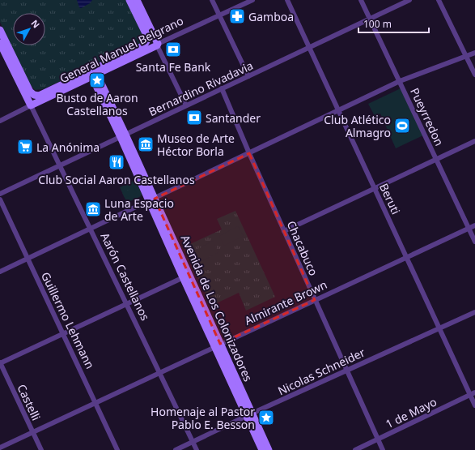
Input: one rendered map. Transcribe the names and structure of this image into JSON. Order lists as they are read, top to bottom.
{
  "streets": {
    "main road": ["General Manuel Belgrano", "Aarón Castellanos", "Avenida de Los Colonizadores"],
    "street": [
      "Bernardino Rivadavia",
      "Pueyrredon",
      "Beruti",
      "Chacabuco",
      "Almirante Brown",
      "Guillermo Lehmann",
      "Nicolas Schneider",
      "Castelli",
      "1 de Mayo"
    ]
  },
  "crossings": [
    ["General Manuel Belgrano", "Aarón Castellanos"],
    ["General Manuel Belgrano", "Avenida de Los Colonizadores"],
    ["Bernardino Rivadavia", "Pueyrredon"],
    ["Bernardino Rivadavia", "Beruti"],
    ["Bernardino Rivadavia", "Chacabuco"],
    ["Bernardino Rivadavia", "Aarón Castellanos"],
    ["Bernardino Rivadavia", "Avenida de Los Colonizadores"],
    ["Pueyrredon", "Almirante Brown"],
    ["Beruti", "Almirante Brown"],
    ["Beruti", "Nicolas Schneider"],
    ["Beruti", "1 de Mayo"],
    ["Chacabuco", "Almirante Brown"],
    ["Chacabuco", "Nicolas Schneider"],
    ["Chacabuco", "1 de Mayo"],
    ["Aarón Castellanos", "Almirante Brown"],
    ["Aarón Castellanos", "Nicolas Schneider"],
    ["Almirante Brown", "Avenida de Los Colonizadores"],
    ["Almirante Brown", "Guillermo Lehmann"],
    ["Almirante Brown", "Castelli"],
    ["Avenida de Los Colonizadores", "Nicolas Schneider"]
  ],
  "places": {
    "pharmacy": ["Gamboa"],
    "bank": ["Santa Fe Bank", "Santander"],
    "place": ["Busto de Aaron Castellanos", "Homenaje al Pastor Pablo E. Besson"],
    "sports": ["Club Atlético Almagro"],
    "museum": ["Museo de Arte Héctor Borla", "Luna Espacio de Arte"],
    "supermarket": ["La Anónima"],
    "restaurant": ["Club Social Aaron Castellanos"]
  },
  "scale_bar": "100 m",
  "north": "top right"
}
